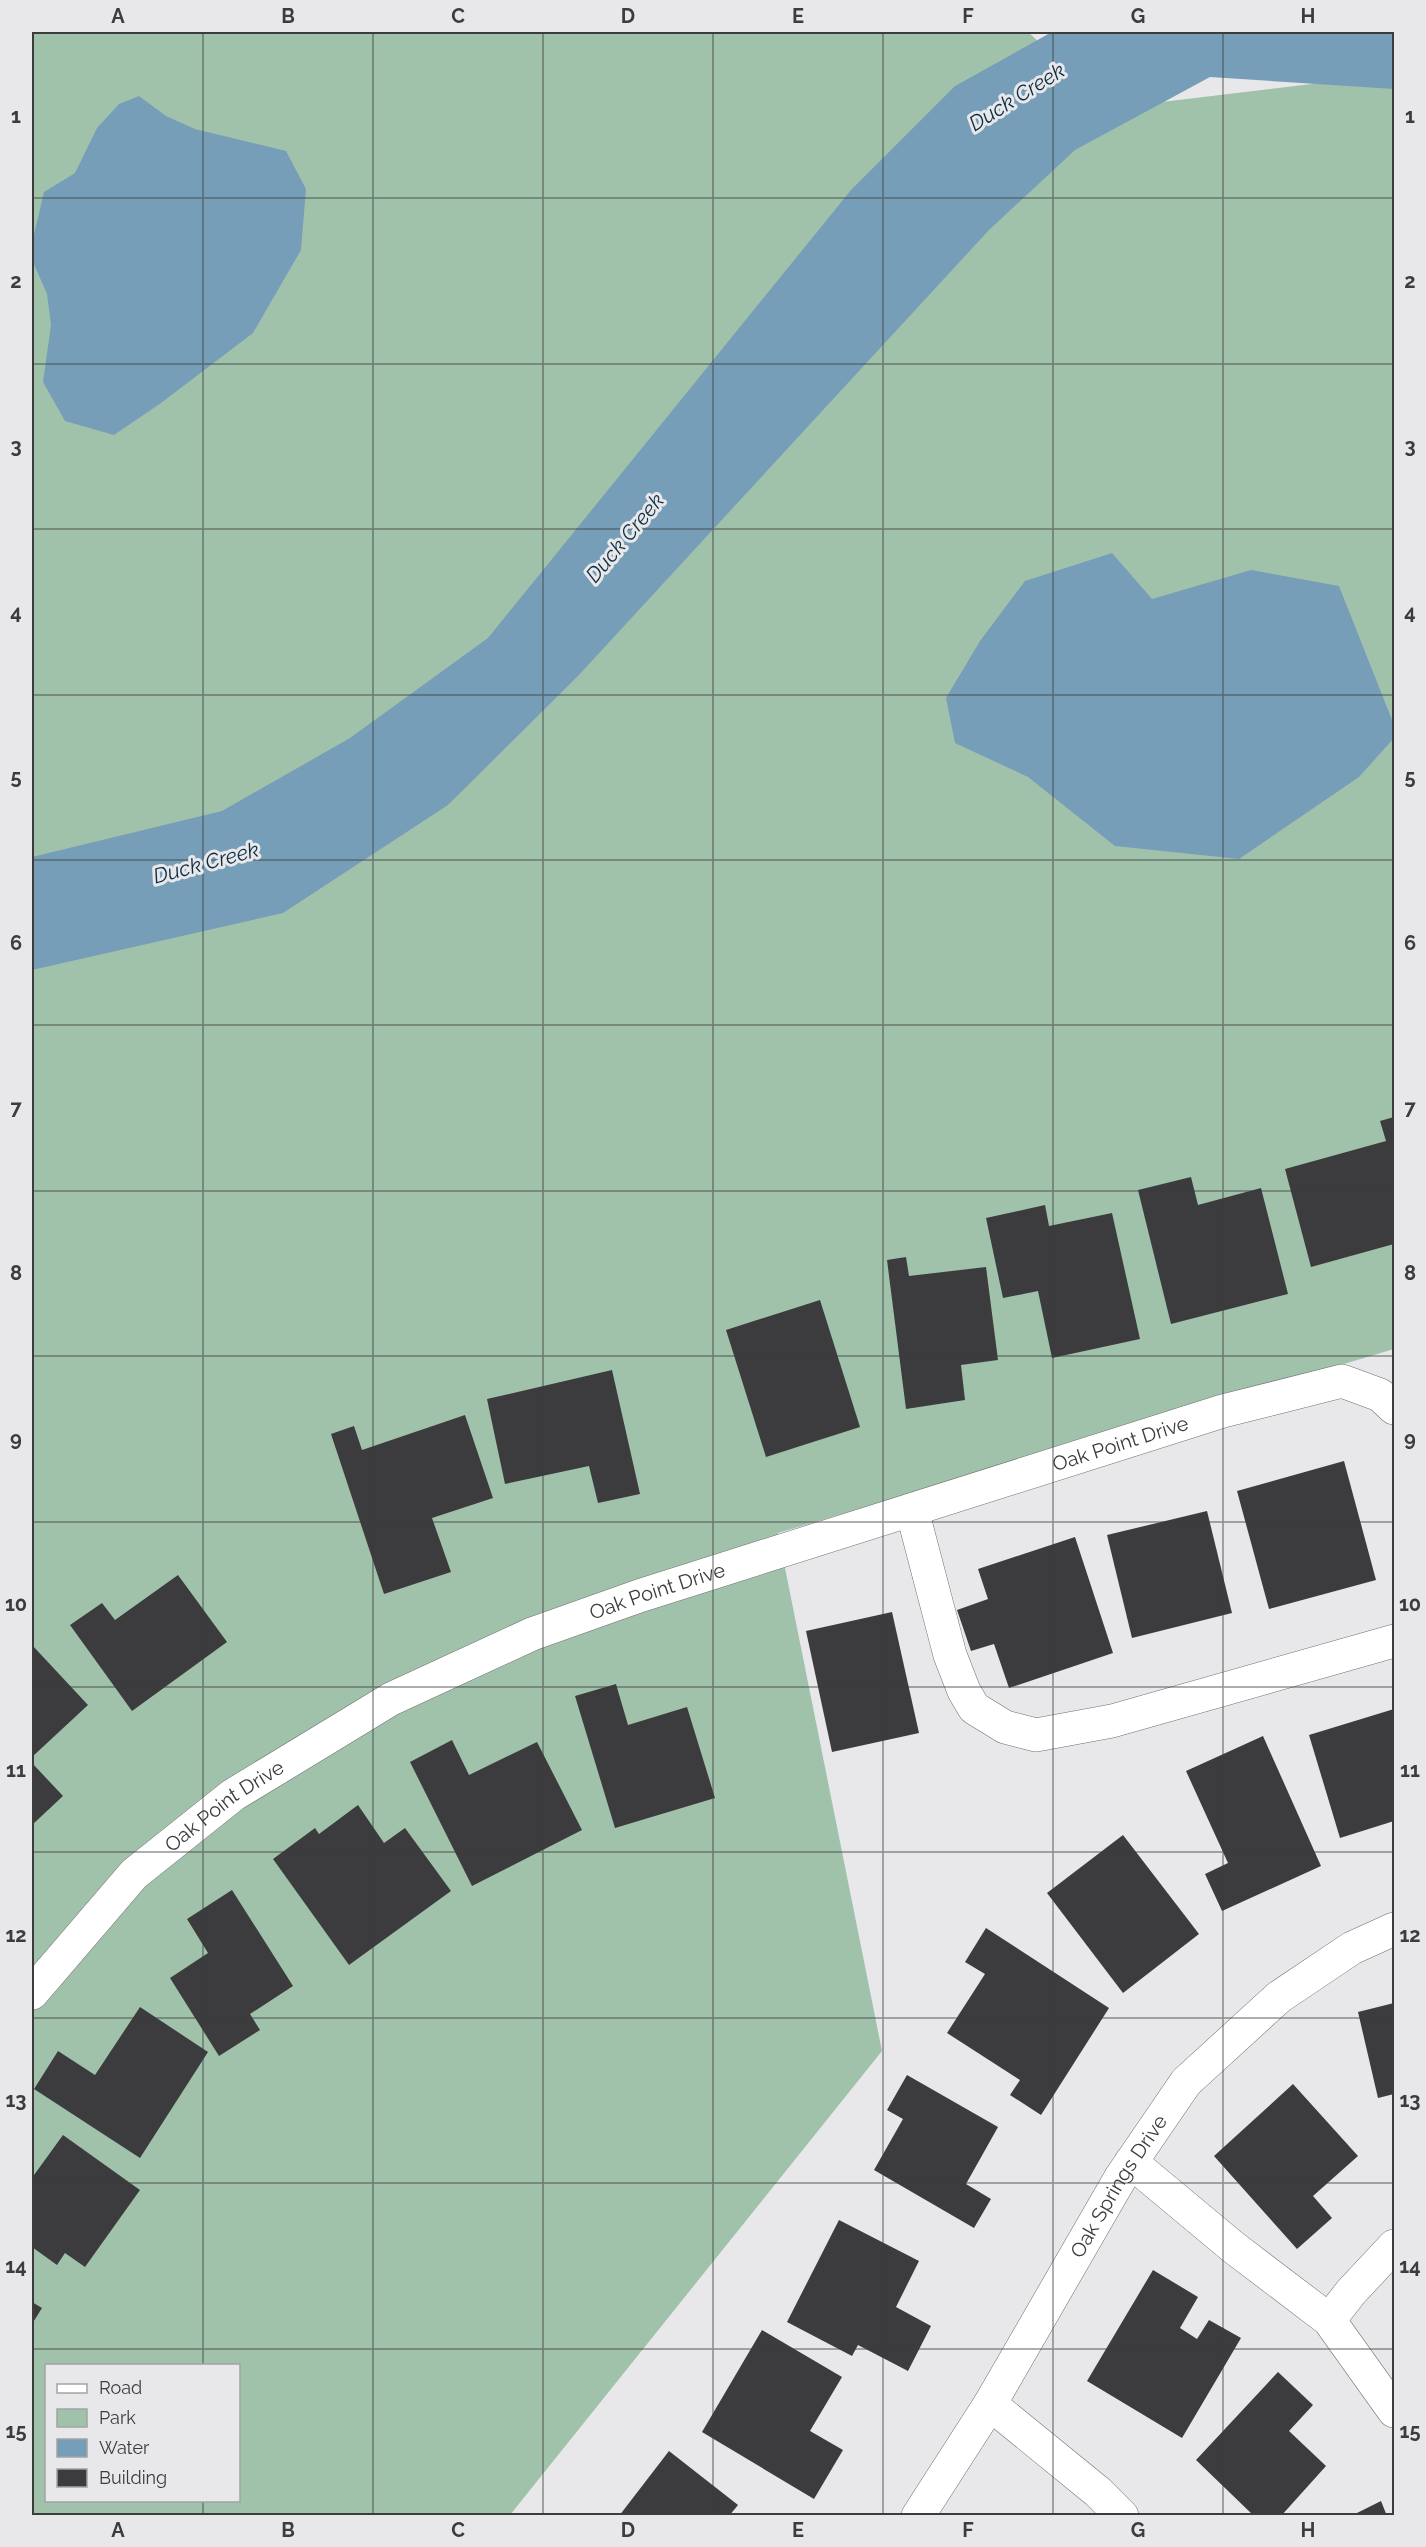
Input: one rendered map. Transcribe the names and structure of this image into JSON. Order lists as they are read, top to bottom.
{
  "streets": {
    "street": ["Oak Point Drive", "Oak Springs Drive"]
  },
  "water": ["Duck Creek"],
  "legend": [
    "Road",
    "Park",
    "Water",
    "Building"
  ],
  "grid": {
    "columns": [
      "A",
      "B",
      "C",
      "D",
      "E",
      "F",
      "G",
      "H"
    ],
    "rows": [
      "1",
      "2",
      "3",
      "4",
      "5",
      "6",
      "7",
      "8",
      "9",
      "10",
      "11",
      "12",
      "13",
      "14",
      "15"
    ]
  }
}
